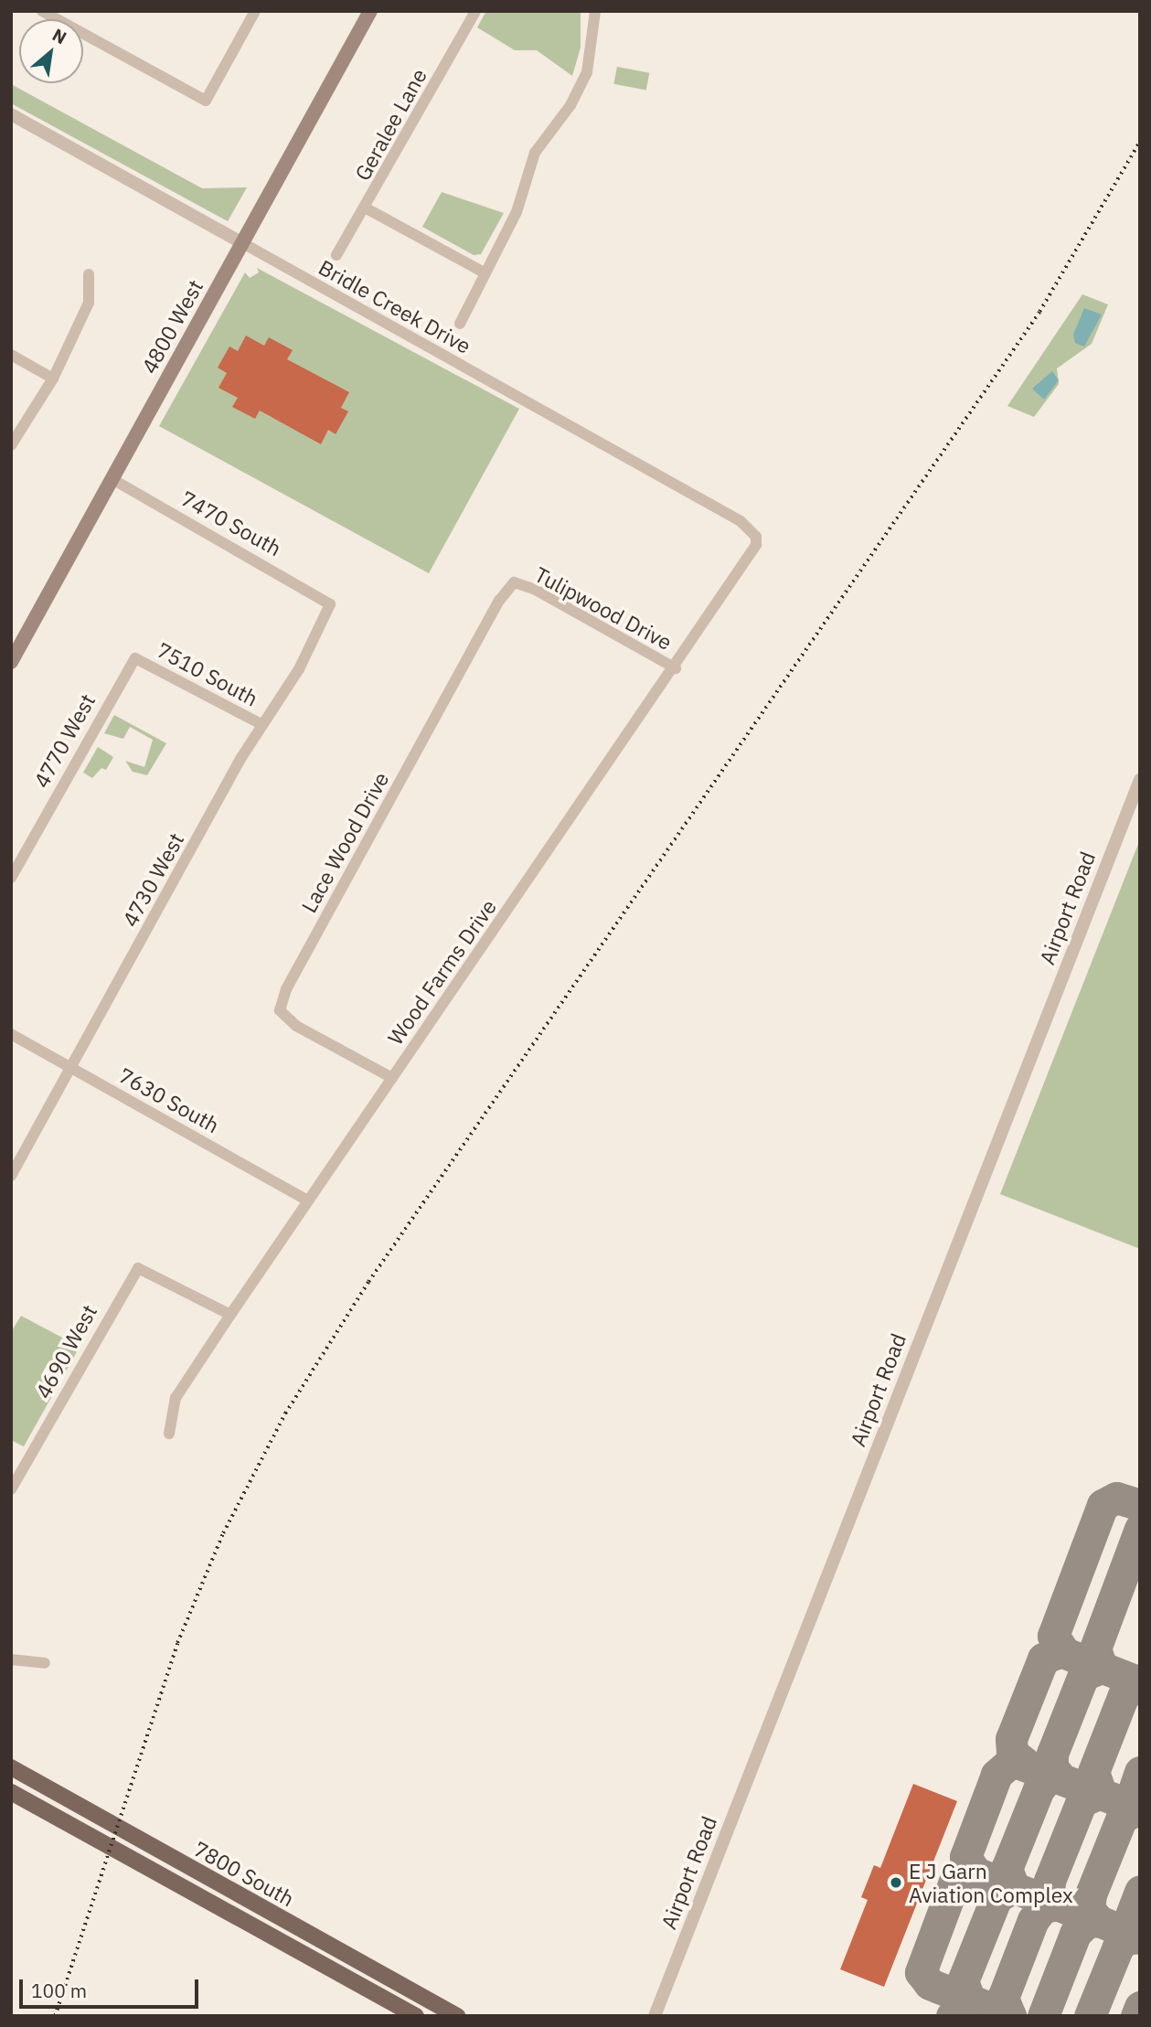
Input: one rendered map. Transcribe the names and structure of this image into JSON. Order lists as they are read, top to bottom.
{
  "streets": {
    "main road": ["4800 West", "7800 South"],
    "street": [
      "Geralee Lane",
      "Bridle Creek Drive",
      "7470 South",
      "Tulipwood Drive",
      "7510 South",
      "4770 West",
      "Lace Wood Drive",
      "4730 West",
      "Airport Road",
      "Wood Farms Drive",
      "7630 South",
      "4690 West"
    ]
  },
  "crossings": [
    ["Bridle Creek Drive", "4800 West"],
    ["Bridle Creek Drive", "Wood Farms Drive"],
    ["4800 West", "7470 South"],
    ["7470 South", "4730 West"],
    ["Tulipwood Drive", "Lace Wood Drive"],
    ["Tulipwood Drive", "Wood Farms Drive"],
    ["7510 South", "4770 West"],
    ["7510 South", "4730 West"],
    ["Lace Wood Drive", "Wood Farms Drive"],
    ["4730 West", "7630 South"],
    ["Wood Farms Drive", "7630 South"],
    ["Wood Farms Drive", "4690 West"]
  ],
  "places": ["E J Garn Aviation Complex"],
  "scale_bar": "100 m",
  "north": "top right"
}
